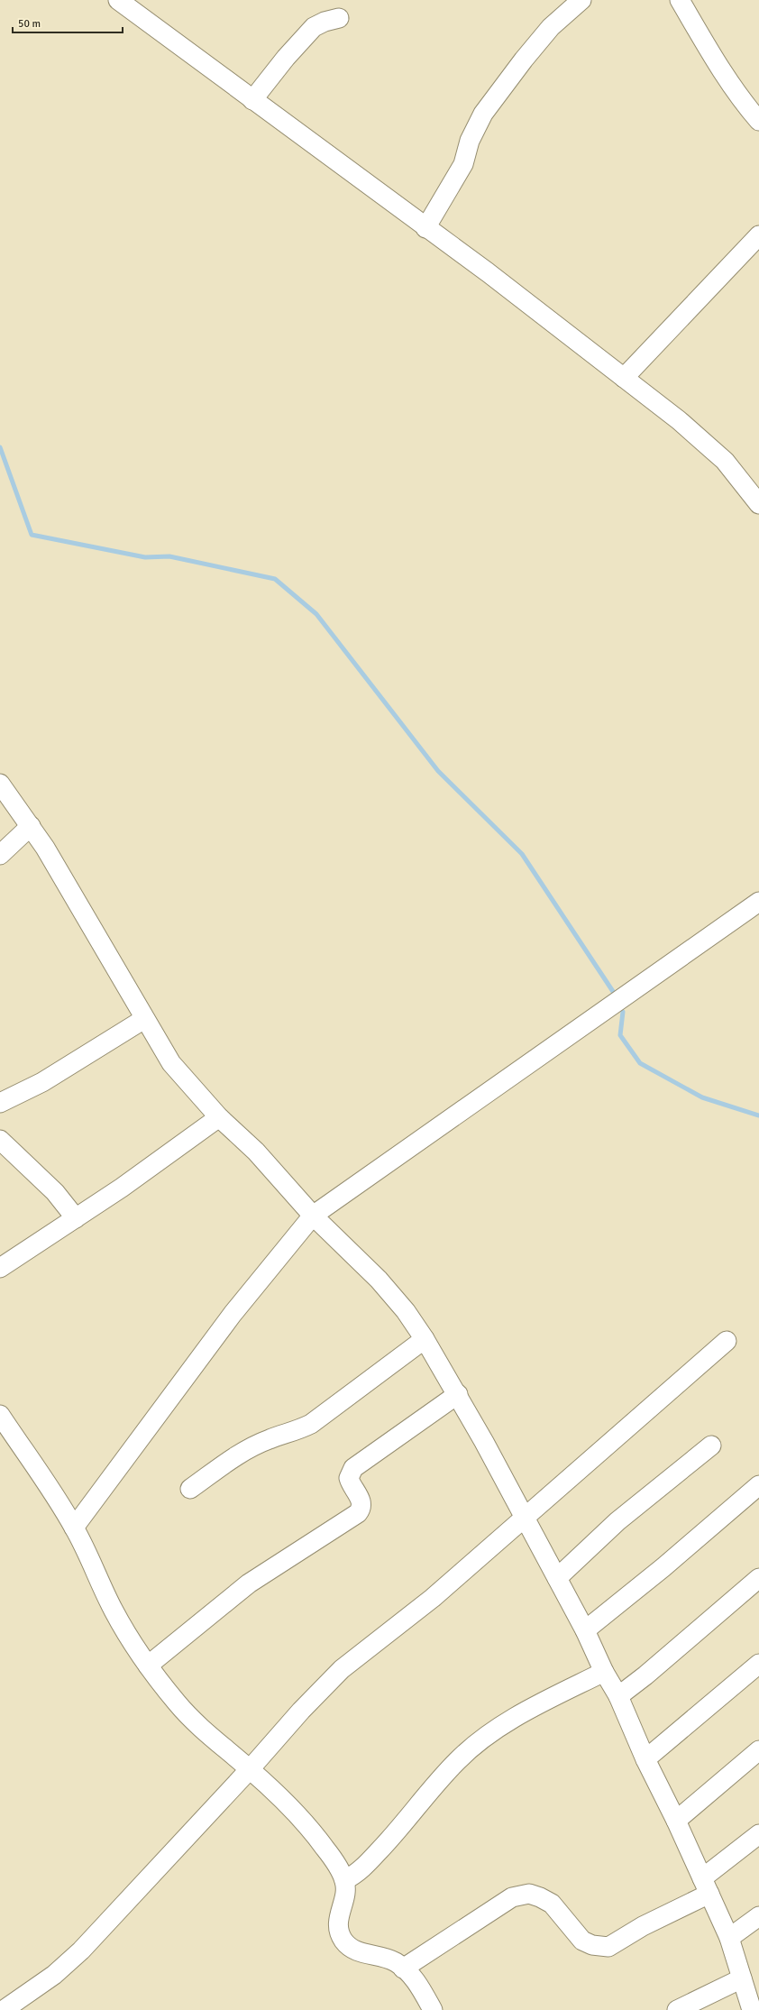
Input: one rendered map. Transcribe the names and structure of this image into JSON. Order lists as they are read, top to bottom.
{
  "scale_bar": "50 m"
}
